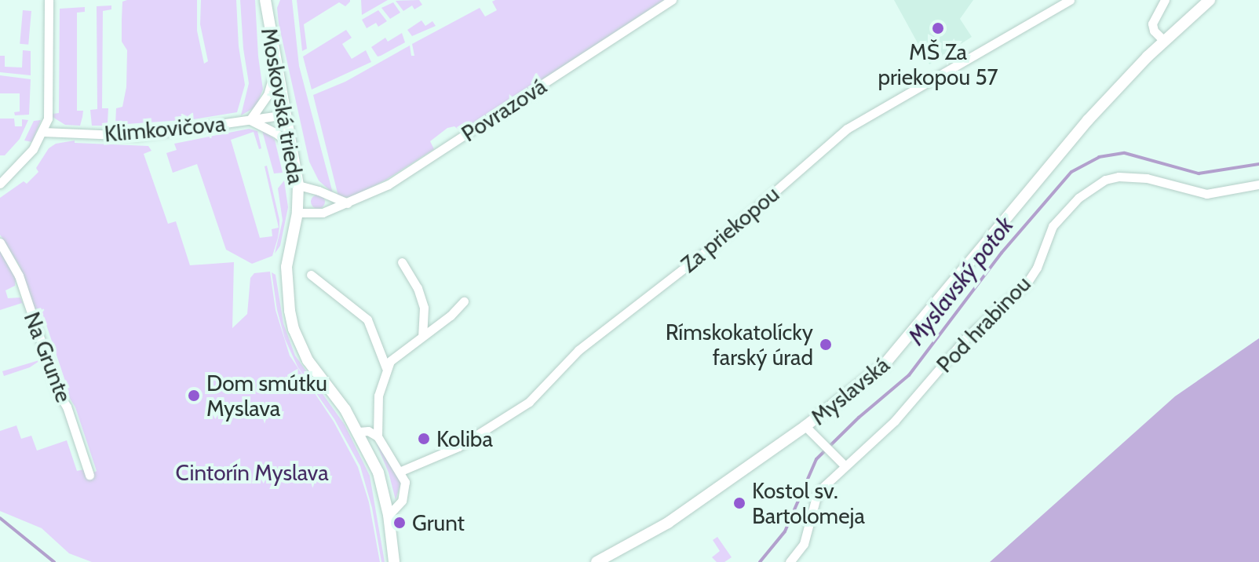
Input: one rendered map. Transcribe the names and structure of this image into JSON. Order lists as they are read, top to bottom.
{
  "streets": {
    "street": [
      "Moskovská trieda",
      "Povrazová",
      "Klimkovičova",
      "Za priekopou",
      "Pod hrabinou",
      "Na Grunte",
      "Myslavská"
    ]
  },
  "crossings": [
    ["Moskovská trieda", "Povrazová"],
    ["Moskovská trieda", "Klimkovičova"]
  ],
  "water": ["Myslavský potok"],
  "parks": ["Cintorín Myslava"],
  "places": [
    "MŠ Za priekopou 57",
    "Rímskokatolícky farský úrad",
    "Dom smútku Myslava",
    "Koliba",
    "Kostol sv. Bartolomeja",
    "Grunt"
  ]
}
